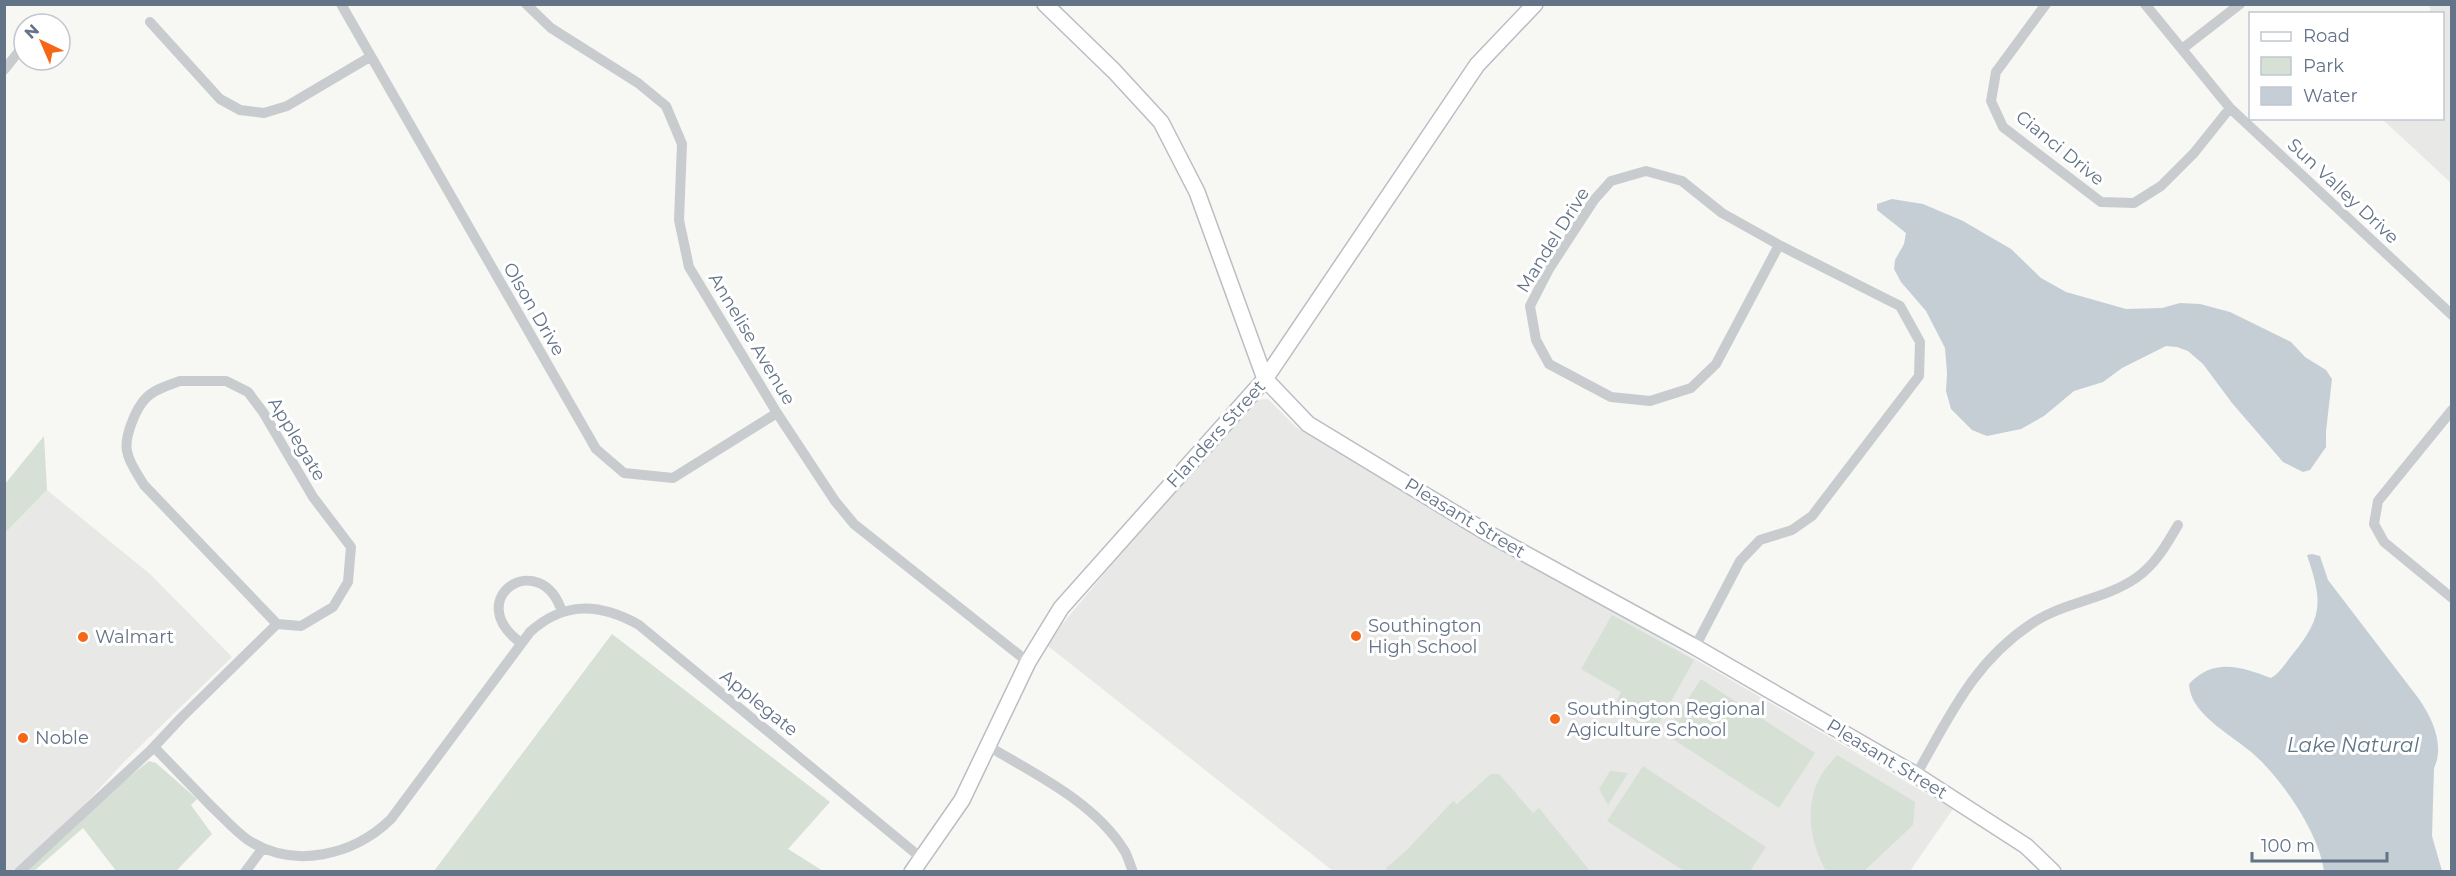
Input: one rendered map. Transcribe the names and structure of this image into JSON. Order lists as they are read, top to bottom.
{
  "streets": {
    "street": [
      "Cianci Drive",
      "Sun Valley Drive",
      "Mandel Drive",
      "Olson Drive",
      "Annelise Avenue",
      "Flanders Street",
      "Applegate",
      "Pleasant Street"
    ]
  },
  "crossings": [
    ["Cianci Drive", "Sun Valley Drive"],
    ["Mandel Drive", "Pleasant Street"],
    ["Olson Drive", "Annelise Avenue"],
    ["Annelise Avenue", "Flanders Street"],
    ["Flanders Street", "Applegate"],
    ["Flanders Street", "Pleasant Street"]
  ],
  "water": ["Lake Natural"],
  "places": [
    "Southington High School",
    "Walmart",
    "Southington Regional Agiculture School",
    "Noble"
  ],
  "legend": ["Road", "Park", "Water"],
  "scale_bar": "100 m",
  "north": "top left"
}
